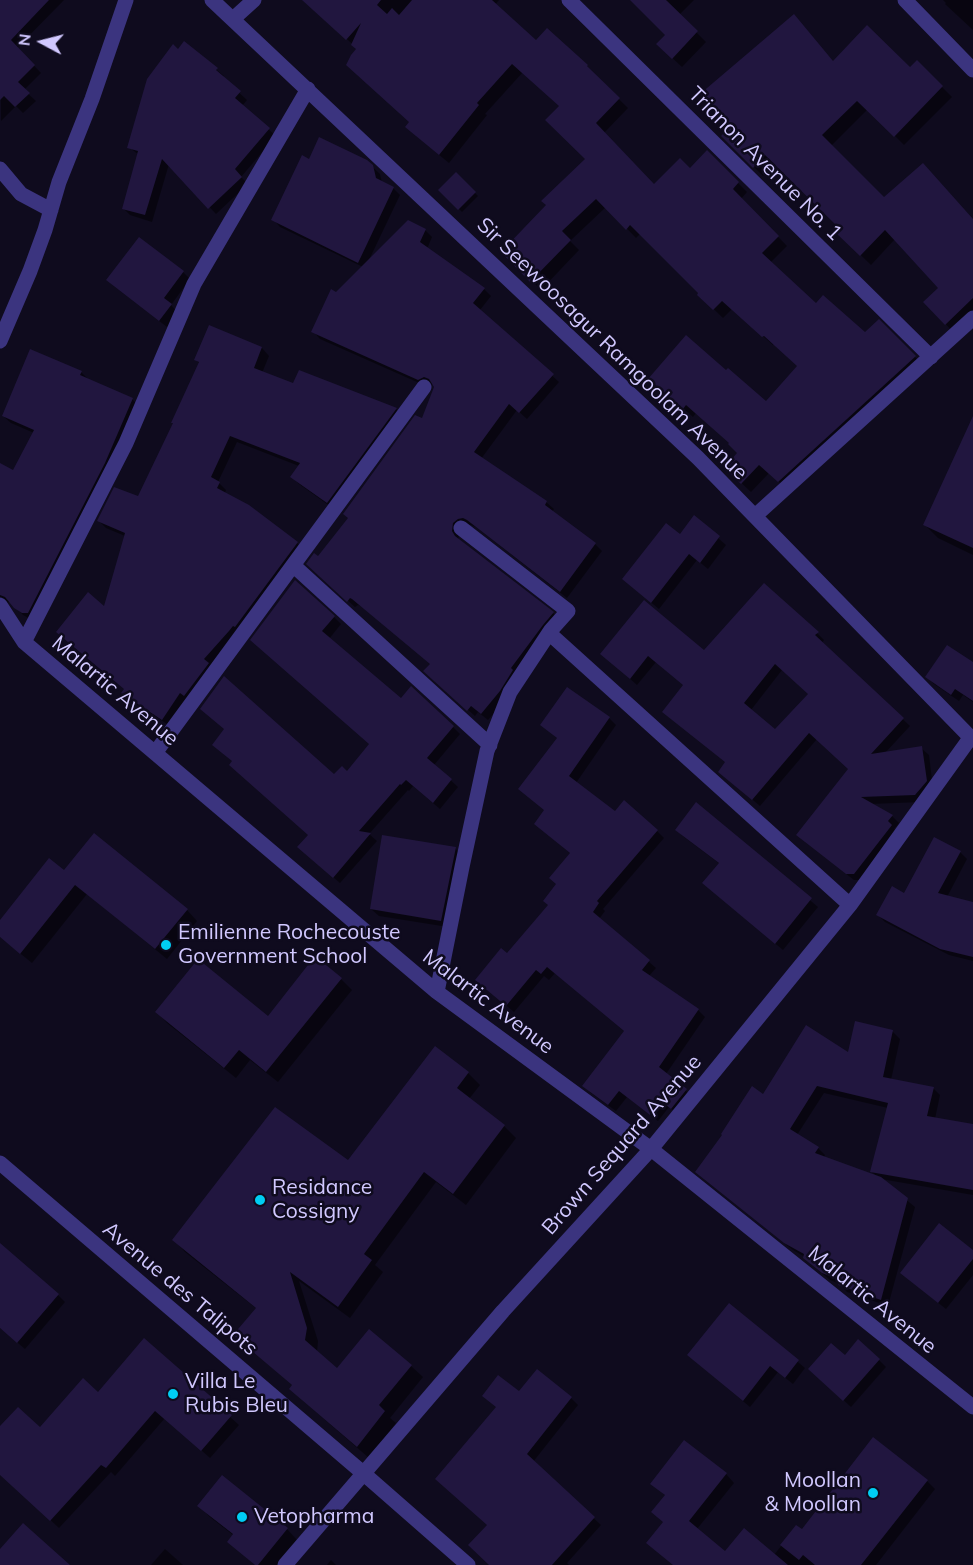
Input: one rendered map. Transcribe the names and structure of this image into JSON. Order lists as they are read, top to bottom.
{
  "streets": {
    "street": [
      "Trianon Avenue No. 1",
      "Sir Seewoosagur Ramgoolam Avenue",
      "Malartic Avenue",
      "Brown Sequard Avenue",
      "Avenue des Talipots"
    ]
  },
  "crossings": [
    ["Sir Seewoosagur Ramgoolam Avenue", "Brown Sequard Avenue"],
    ["Malartic Avenue", "Brown Sequard Avenue"],
    ["Brown Sequard Avenue", "Avenue des Talipots"]
  ],
  "places": [
    "Emilienne Rochecouste Government School",
    "Residance Cossigny",
    "Villa Le Rubis Bleu",
    "Moollan & Moollan",
    "Vetopharma"
  ],
  "north": "left"
}
